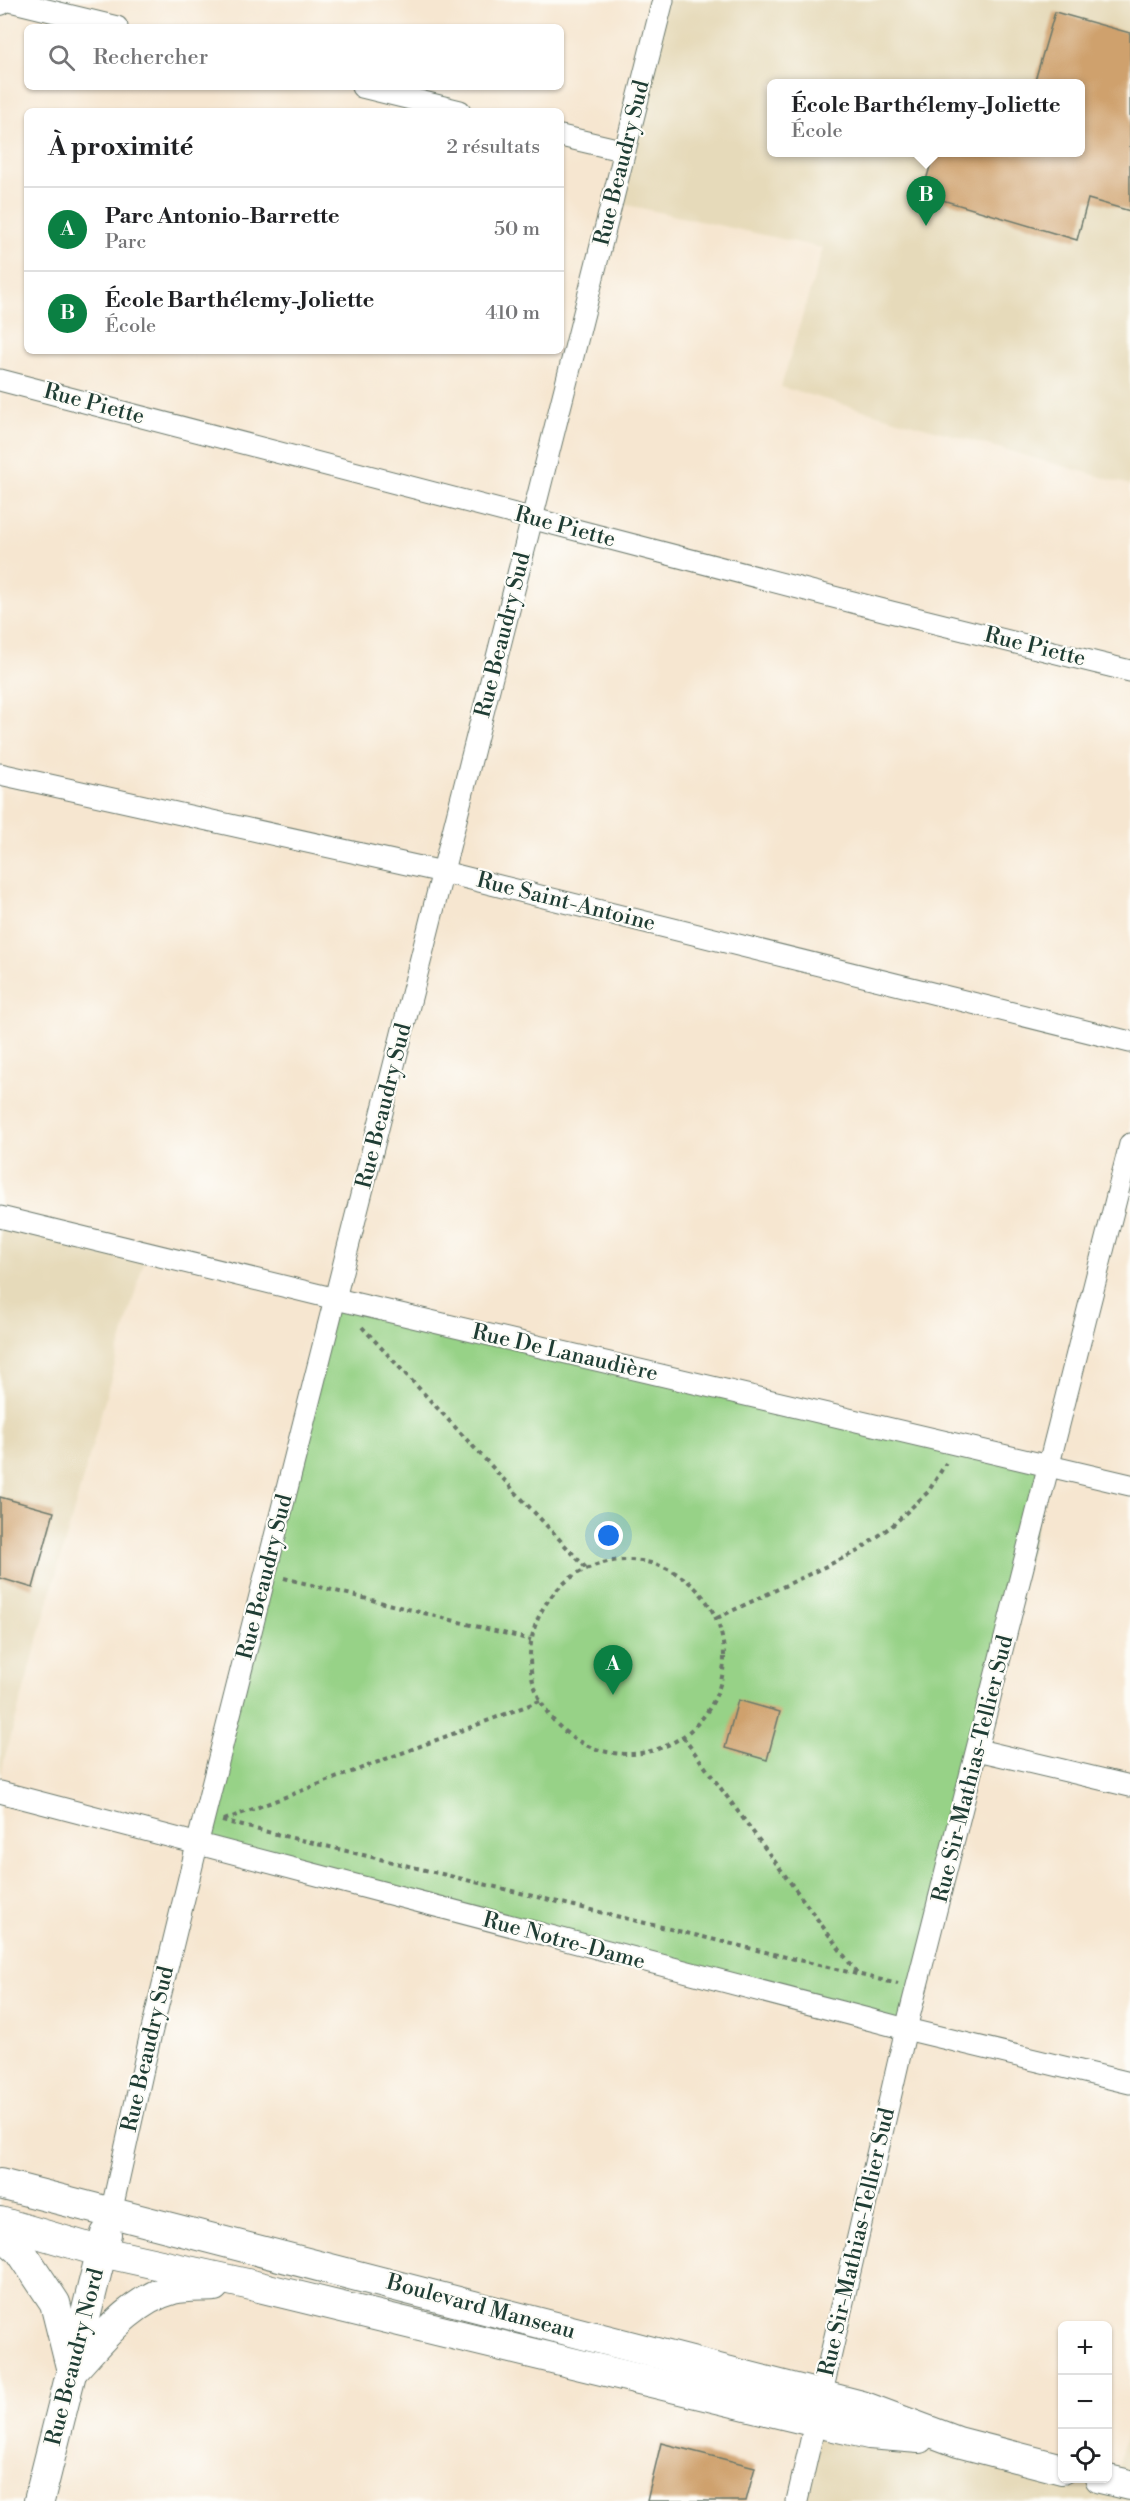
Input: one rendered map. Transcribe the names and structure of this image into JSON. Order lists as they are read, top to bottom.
{
  "streets": {
    "main road": ["Boulevard Manseau", "Rue Beaudry Nord"],
    "street": [
      "Rue Beaudry Sud",
      "Rue Piette",
      "Rue Saint-Antoine",
      "Rue De Lanaudière",
      "Rue Sir-Mathias-Tellier Sud",
      "Rue Notre-Dame"
    ]
  },
  "crossings": [
    ["Rue Beaudry Sud", "Rue Piette"],
    ["Rue Beaudry Sud", "Rue Saint-Antoine"],
    ["Rue Beaudry Sud", "Rue De Lanaudière"],
    ["Rue Beaudry Sud", "Rue Notre-Dame"],
    ["Rue Beaudry Sud", "Boulevard Manseau"],
    ["Rue Beaudry Sud", "Rue Beaudry Nord"],
    ["Rue De Lanaudière", "Rue Sir-Mathias-Tellier Sud"],
    ["Rue Sir-Mathias-Tellier Sud", "Rue Notre-Dame"],
    ["Rue Sir-Mathias-Tellier Sud", "Boulevard Manseau"],
    ["Boulevard Manseau", "Rue Beaudry Nord"]
  ],
  "page": {
    "search": "Rechercher",
    "popup": ["École Barthélemy-Joliette", "École"],
    "heading": ["À proximité", "2 résultats"],
    "pins": ["B", "A"],
    "list": [
      {
        "mark": "A",
        "name": "Parc Antonio-Barrette",
        "note": "Parc",
        "value": "50 m"
      },
      {
        "mark": "B",
        "name": "École Barthélemy-Joliette",
        "note": "École",
        "value": "410 m"
      }
    ],
    "map_buttons": ["+", "−"]
  }
}
